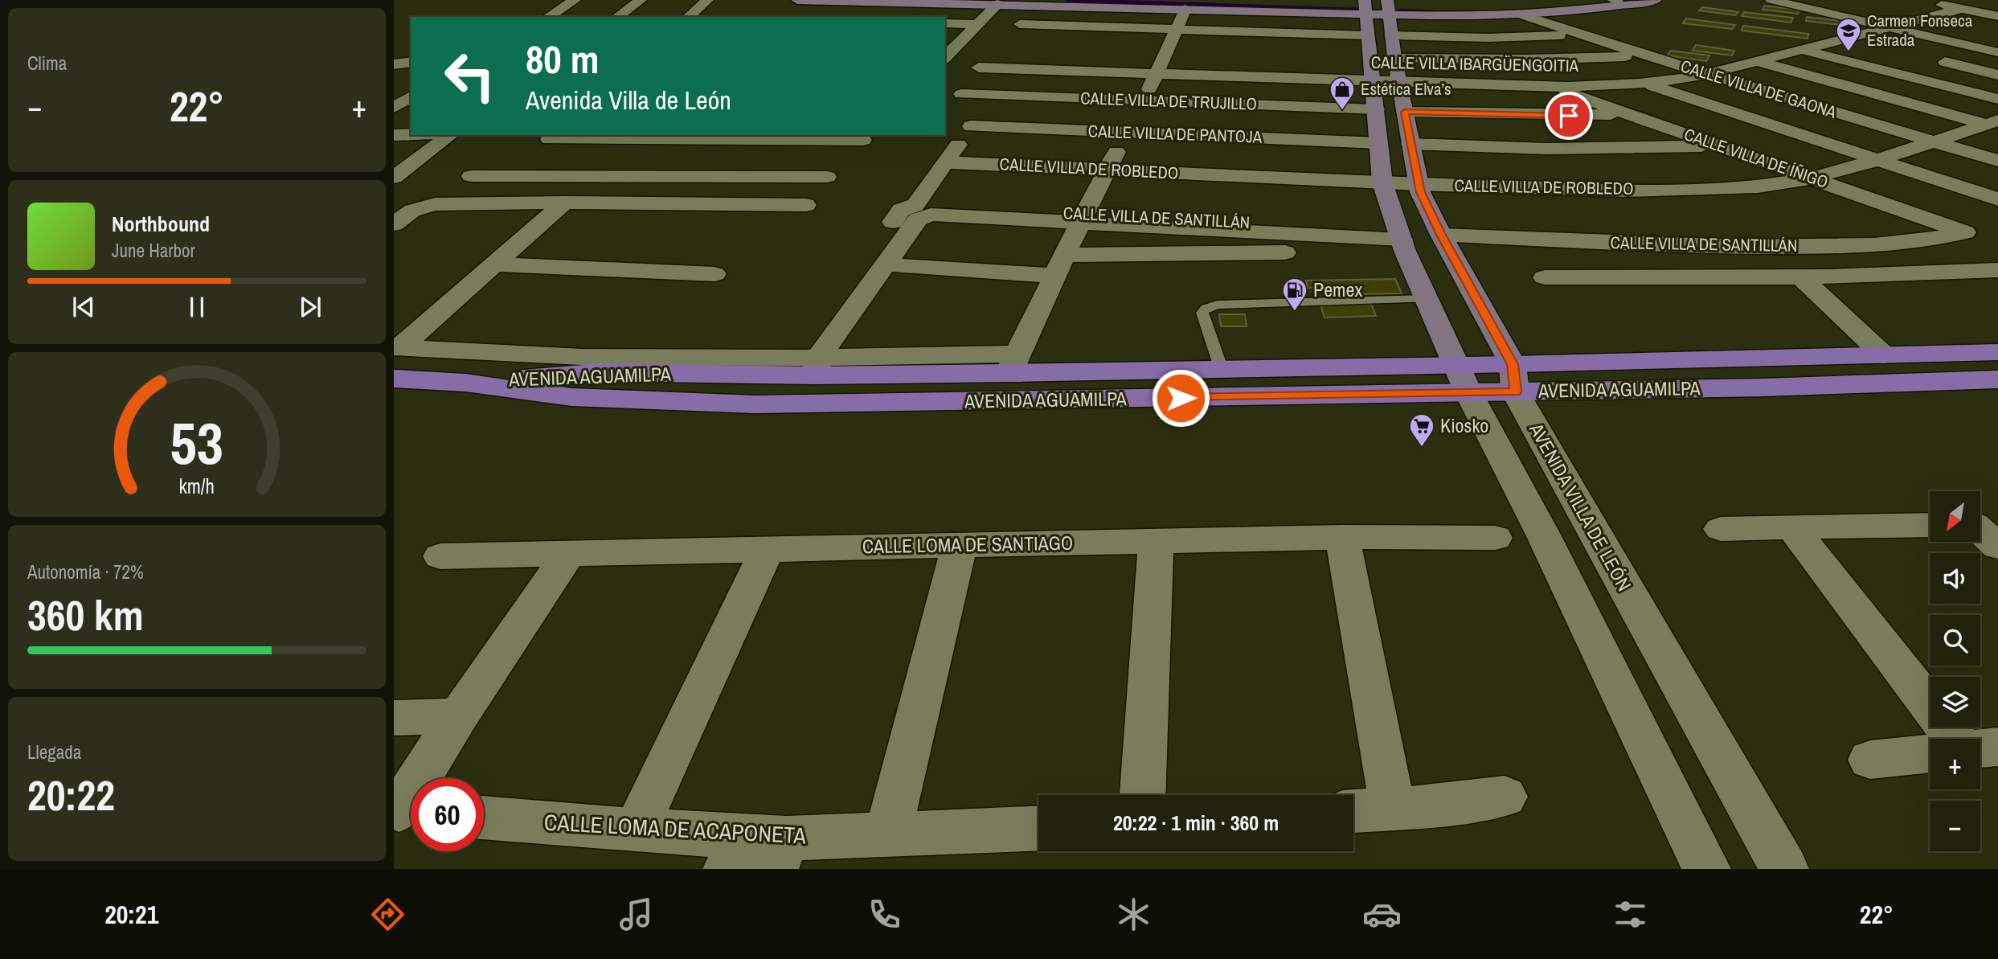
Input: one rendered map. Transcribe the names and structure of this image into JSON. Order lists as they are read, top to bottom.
{
  "streets": {
    "main road": ["AVENIDA AGUAMILPA"],
    "street": [
      "CALLE VILLA IBARGÜENGOITIA",
      "CALLE VILLA DE GAONA",
      "CALLE VILLA DE TRUJILLO",
      "CALLE VILLA DE PANTOJA",
      "CALLE VILLA DE ÍÑIGO",
      "CALLE VILLA DE ROBLEDO",
      "CALLE VILLA DE SANTILLÁN",
      "AVENIDA VILLA DE LEÓN",
      "CALLE LOMA DE SANTIAGO",
      "CALLE LOMA DE ACAPONETA"
    ]
  },
  "crossings": [
    ["CALLE VILLA IBARGÜENGOITIA", "CALLE VILLA DE GAONA"],
    ["CALLE VILLA IBARGÜENGOITIA", "CALLE VILLA DE ÍÑIGO"],
    ["CALLE VILLA IBARGÜENGOITIA", "AVENIDA VILLA DE LEÓN"],
    ["CALLE VILLA DE GAONA", "CALLE VILLA DE ROBLEDO"],
    ["CALLE VILLA DE ÍÑIGO", "CALLE VILLA DE ROBLEDO"],
    ["CALLE VILLA DE ÍÑIGO", "CALLE VILLA DE SANTILLÁN"],
    ["CALLE VILLA DE ROBLEDO", "AVENIDA VILLA DE LEÓN"],
    ["CALLE VILLA DE SANTILLÁN", "AVENIDA VILLA DE LEÓN"],
    ["AVENIDA AGUAMILPA", "AVENIDA VILLA DE LEÓN"]
  ],
  "places": {
    "school or university": ["Carmen Fonseca Estrada"],
    "shop": ["Estética Elva’s"],
    "fuel station": ["Pemex"],
    "supermarket": ["Kiosko"]
  },
  "north": "bottom left",
  "page": {
    "tile": [
      "Clima",
      ["Autonomía · 72%", "360 km"],
      ["Llegada", "20:22"]
    ],
    "turn": ["80 m", "Avenida Villa de León"],
    "heat": ["−", "22°", "+"],
    "song": ["Northbound", "June Harbor"],
    "map_buttons": ["+", "−"],
    "limit": "60",
    "trip": "20:22 · 1 min · 360 m",
    "tabs": ["20:21", "22°"],
    "gauge": ["53", "km/h"]
  }
}
